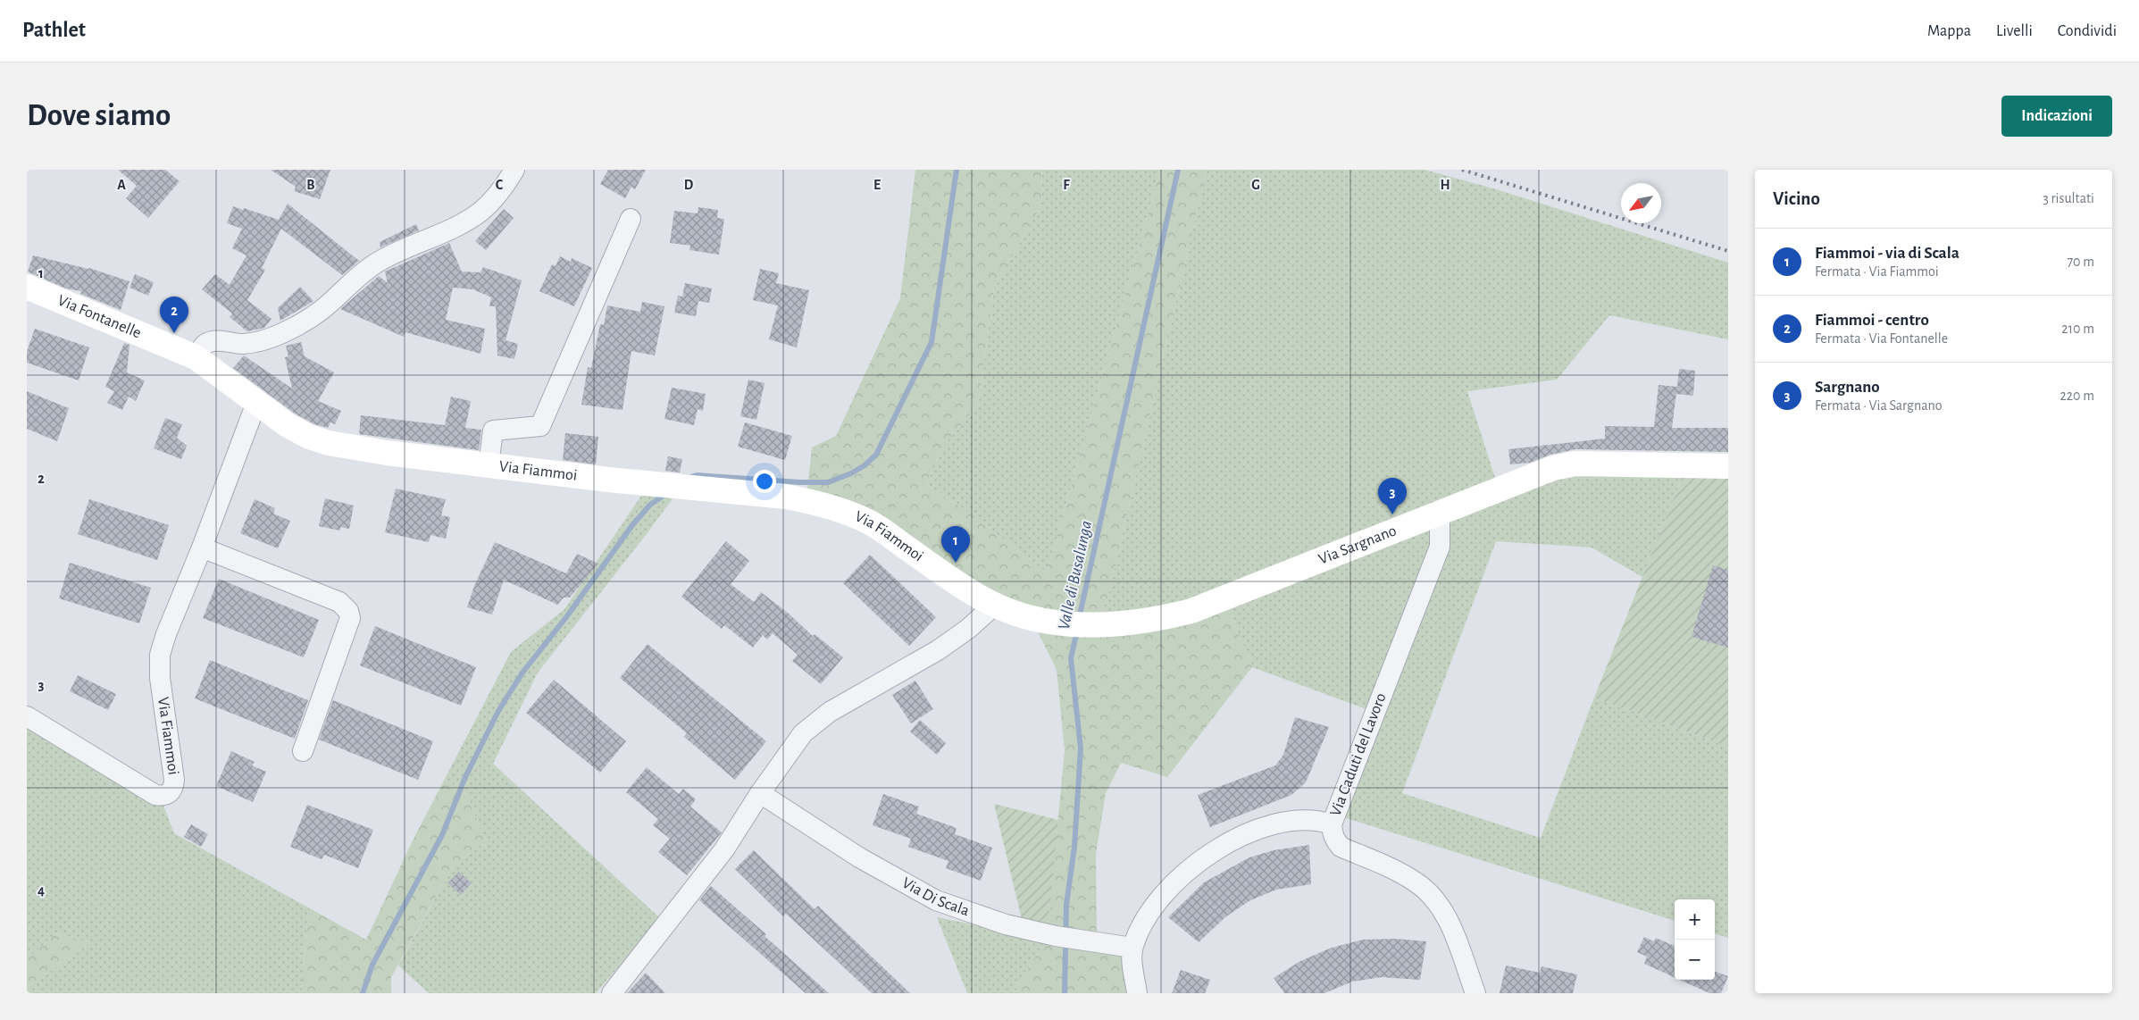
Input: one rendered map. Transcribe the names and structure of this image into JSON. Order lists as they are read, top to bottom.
{
  "streets": {
    "street": [
      "Via Fontanelle",
      "Via Fiammoi",
      "Via Sargnano",
      "Via Caduti del Lavoro",
      "Via Di Scala"
    ]
  },
  "crossings": [
    ["Via Fontanelle", "Via Fiammoi"],
    ["Via Fiammoi", "Via Sargnano"],
    ["Via Sargnano", "Via Caduti del Lavoro"]
  ],
  "water": ["Valle di Busalunga"],
  "north": "bottom left",
  "page": {
    "header": "Pathlet",
    "nav": ["Mappa", "Livelli", "Condividi"],
    "buttons": "Indicazioni",
    "title": "Dove siamo",
    "heading": ["Vicino", "3 risultati"],
    "list": [
      {
        "mark": "1",
        "name": "Fiammoi - via di Scala",
        "note": "Fermata · Via Fiammoi",
        "value": "70 m"
      },
      {
        "mark": "2",
        "name": "Fiammoi - centro",
        "note": "Fermata · Via Fontanelle",
        "value": "210 m"
      },
      {
        "mark": "3",
        "name": "Sargnano",
        "note": "Fermata · Via Sargnano",
        "value": "220 m"
      }
    ],
    "pins": ["2", "3", "1"],
    "map_buttons": ["+", "−"]
  },
  "grid": {
    "columns": [
      "A",
      "B",
      "C",
      "D",
      "E",
      "F",
      "G",
      "H"
    ],
    "rows": [
      "1",
      "2",
      "3",
      "4"
    ]
  }
}
